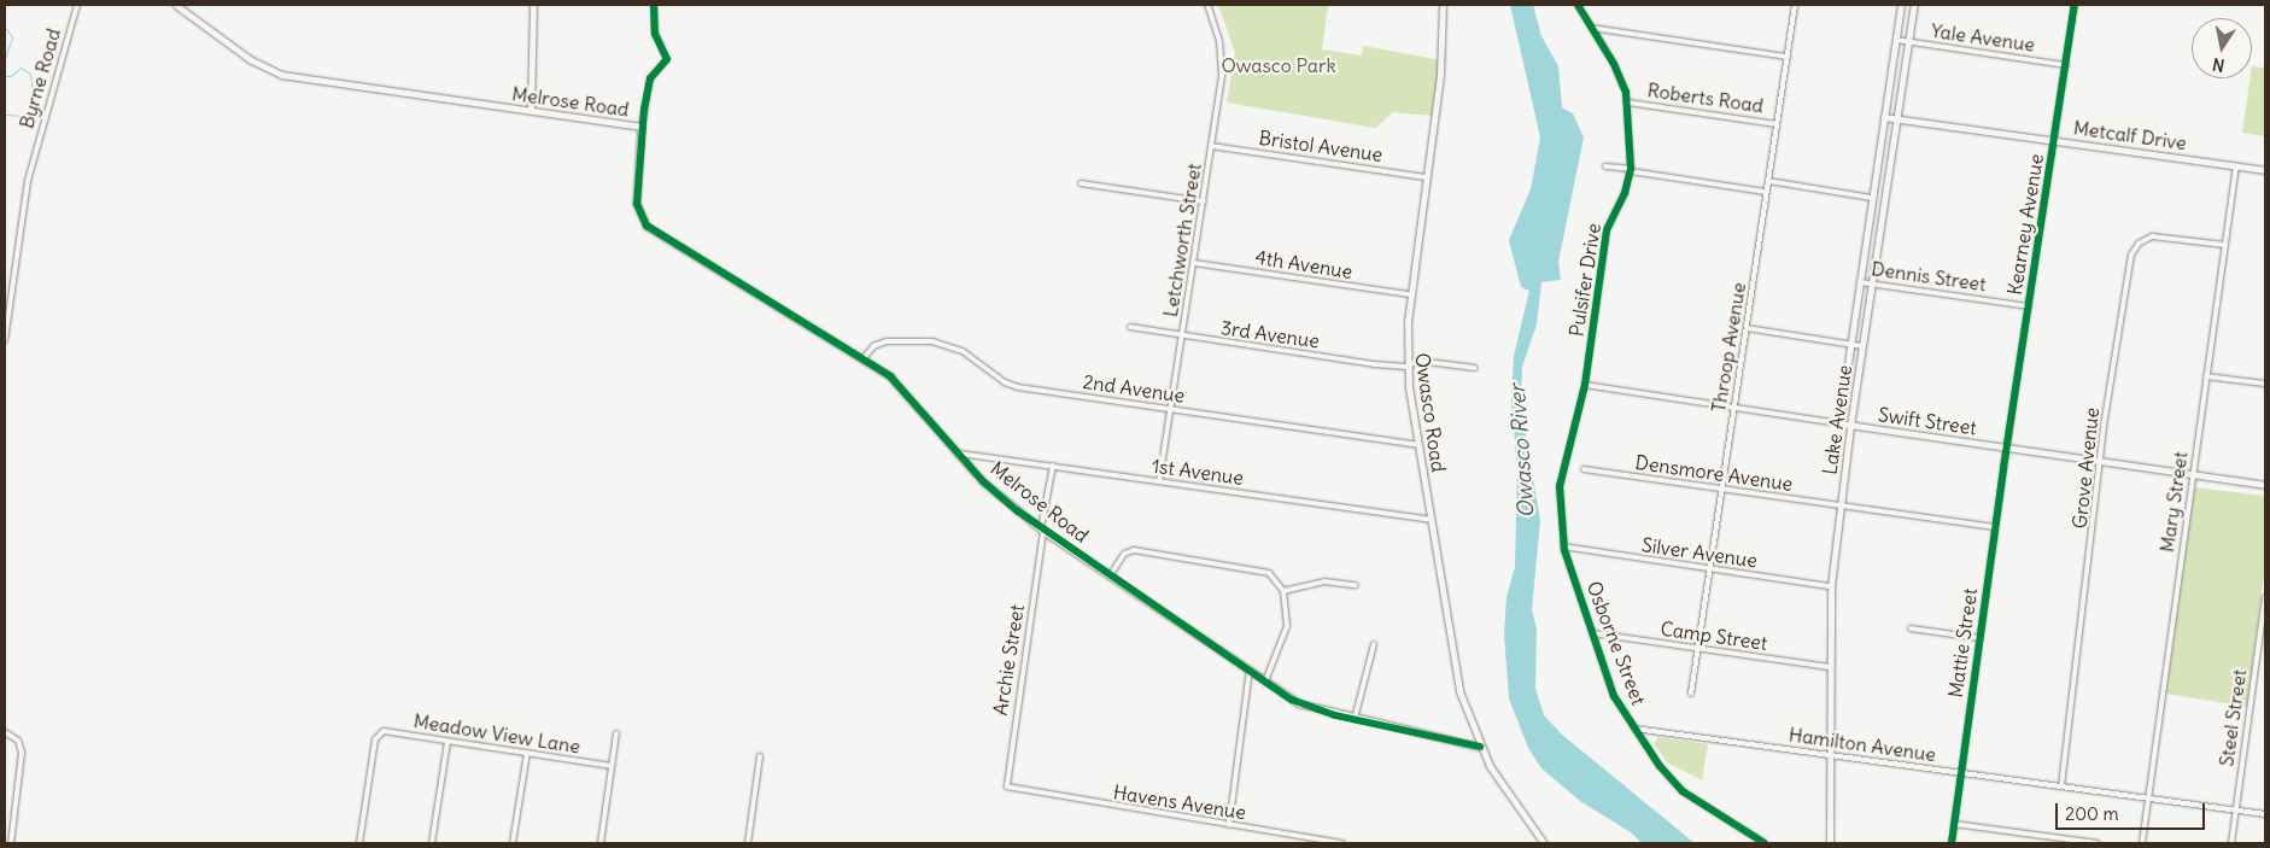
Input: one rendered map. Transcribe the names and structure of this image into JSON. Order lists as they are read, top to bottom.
{
  "streets": {
    "main road": ["Owasco Road", "Lake Avenue", "Swift Street"],
    "street": [
      "Yale Avenue",
      "Byrne Road",
      "Roberts Road",
      "Melrose Road",
      "Metcalf Drive",
      "Bristol Avenue",
      "Kearney Avenue",
      "Letchworth Street",
      "4th Avenue",
      "Dennis Street",
      "Pulsifer Drive",
      "3rd Avenue",
      "Throop Avenue",
      "2nd Avenue",
      "Grove Avenue",
      "1st Avenue",
      "Densmore Avenue",
      "Mary Street",
      "Silver Avenue",
      "Camp Street",
      "Osborne Street",
      "Mattie Street",
      "Archie Street",
      "Steel Street",
      "Meadow View Lane",
      "Hamilton Avenue",
      "Havens Avenue"
    ]
  },
  "crossings": [
    ["Yale Avenue", "Kearney Avenue"],
    ["Yale Avenue", "Lake Avenue"],
    ["Roberts Road", "Pulsifer Drive"],
    ["Roberts Road", "Throop Avenue"],
    ["Melrose Road", "2nd Avenue"],
    ["Melrose Road", "Owasco Road"],
    ["Melrose Road", "1st Avenue"],
    ["Melrose Road", "Archie Street"],
    ["Metcalf Drive", "Kearney Avenue"],
    ["Metcalf Drive", "Lake Avenue"],
    ["Metcalf Drive", "Mary Street"],
    ["Bristol Avenue", "Letchworth Street"],
    ["Bristol Avenue", "Owasco Road"],
    ["Kearney Avenue", "Dennis Street"],
    ["Kearney Avenue", "Swift Street"],
    ["Kearney Avenue", "Mattie Street"],
    ["Letchworth Street", "4th Avenue"],
    ["Letchworth Street", "3rd Avenue"],
    ["Letchworth Street", "2nd Avenue"],
    ["Letchworth Street", "1st Avenue"],
    ["4th Avenue", "Owasco Road"],
    ["Dennis Street", "Lake Avenue"],
    ["Pulsifer Drive", "Swift Street"],
    ["Pulsifer Drive", "Osborne Street"],
    ["3rd Avenue", "Owasco Road"],
    ["Throop Avenue", "Swift Street"],
    ["Throop Avenue", "Densmore Avenue"],
    ["Throop Avenue", "Silver Avenue"],
    ["Throop Avenue", "Camp Street"],
    ["2nd Avenue", "Owasco Road"],
    ["Owasco Road", "1st Avenue"],
    ["Lake Avenue", "Swift Street"],
    ["Lake Avenue", "Densmore Avenue"],
    ["Lake Avenue", "Silver Avenue"],
    ["Lake Avenue", "Camp Street"],
    ["Lake Avenue", "Hamilton Avenue"],
    ["Swift Street", "Grove Avenue"],
    ["Swift Street", "Mary Street"],
    ["Swift Street", "Mattie Street"],
    ["Grove Avenue", "Mary Street"],
    ["Grove Avenue", "Hamilton Avenue"],
    ["1st Avenue", "Archie Street"],
    ["Densmore Avenue", "Mattie Street"],
    ["Mary Street", "Hamilton Avenue"],
    ["Silver Avenue", "Osborne Street"],
    ["Camp Street", "Osborne Street"],
    ["Osborne Street", "Hamilton Avenue"],
    ["Mattie Street", "Hamilton Avenue"],
    ["Archie Street", "Havens Avenue"],
    ["Steel Street", "Hamilton Avenue"]
  ],
  "water": ["Owasco River"],
  "parks": ["Owasco Park"],
  "scale_bar": "200 m",
  "north": "bottom"
}
